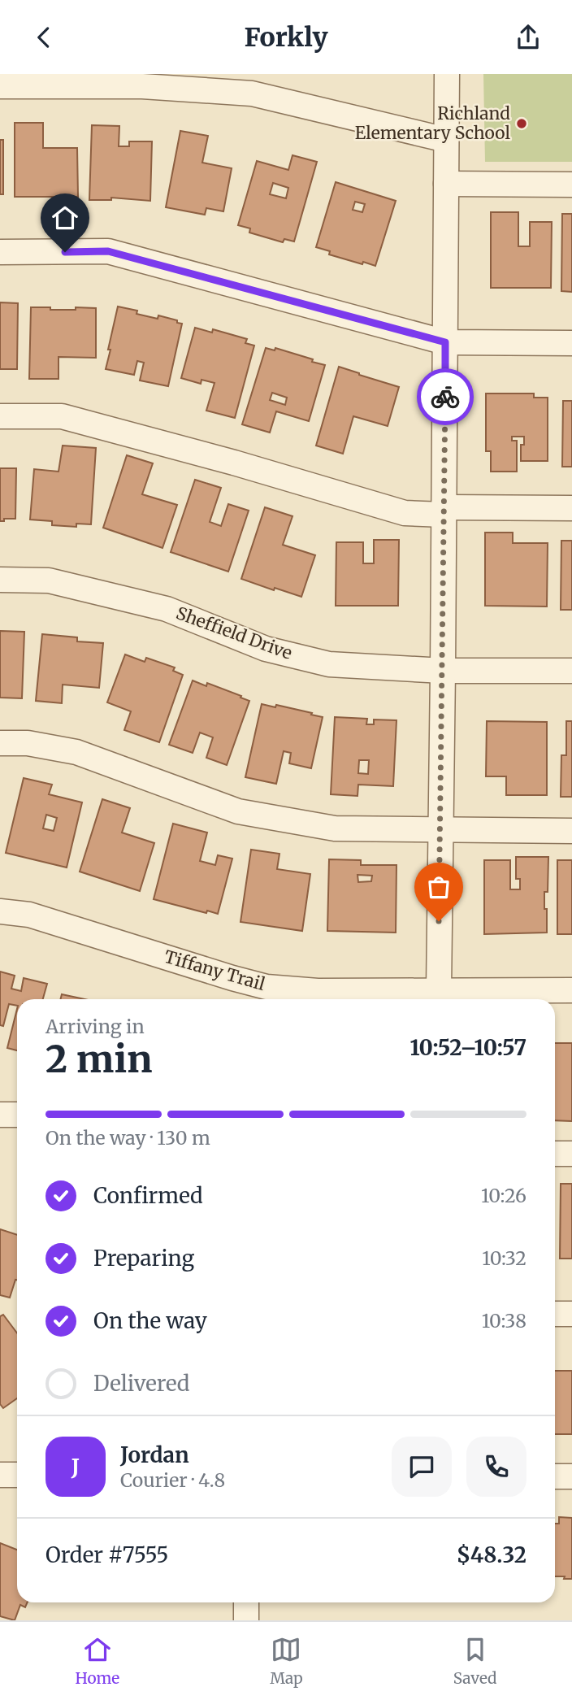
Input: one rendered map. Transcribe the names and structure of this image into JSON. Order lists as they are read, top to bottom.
{
  "streets": {
    "street": ["Sheffield Drive", "Tiffany Trail"]
  },
  "places": ["Richland Elementary School"],
  "page": {
    "header": "Forkly",
    "heading": ["2 min", "Arriving in", "10:52–10:57"],
    "panel": [
      "Jordan",
      "Courier · 4.8",
      "Order #7555",
      "$48.32"
    ],
    "bar": "On the way · 130 m",
    "list": [
      ["Confirmed", "10:26"],
      ["Preparing", "10:32"],
      ["On the way", "10:38"],
      "Delivered"
    ],
    "round": "J",
    "tabs": ["Home", "Map", "Saved"]
  }
}
